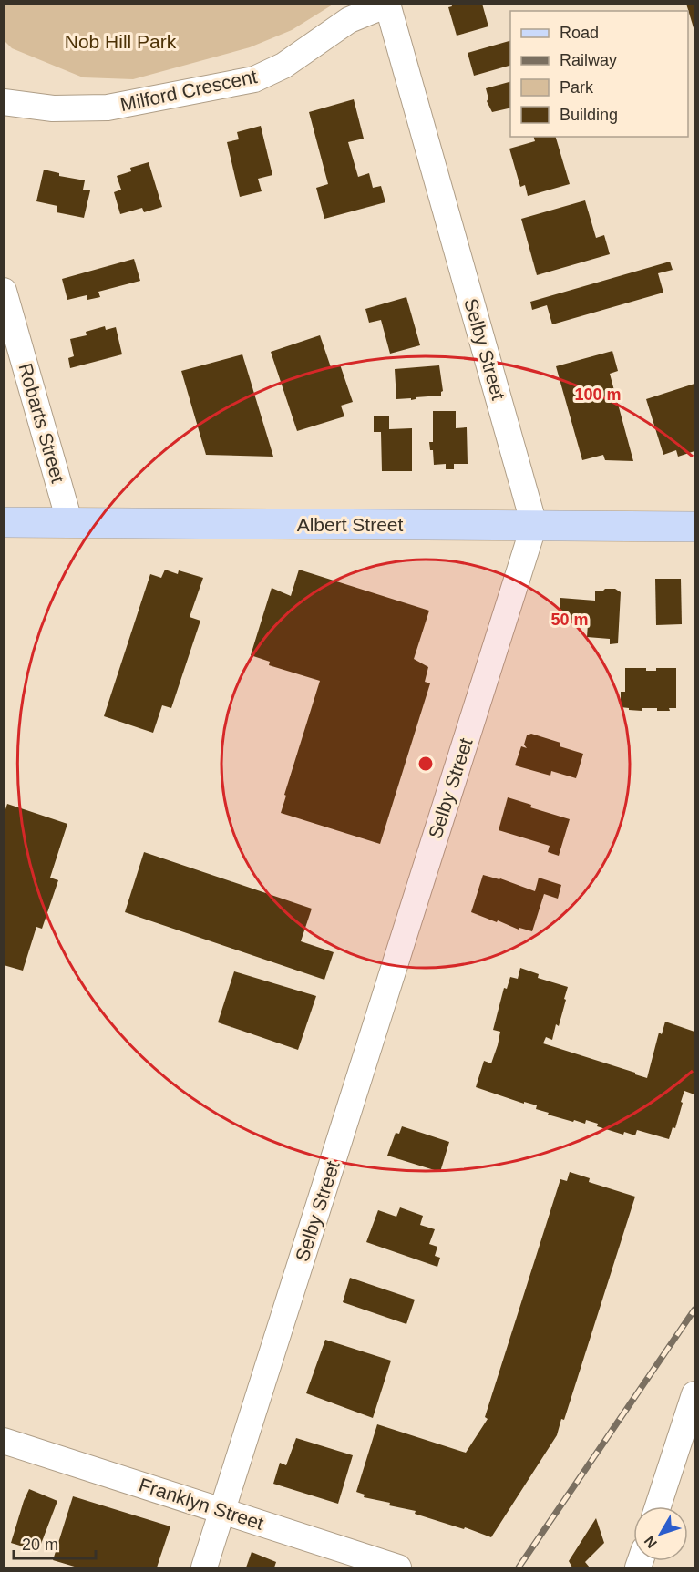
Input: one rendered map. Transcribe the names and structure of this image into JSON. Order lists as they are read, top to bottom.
{
  "streets": {
    "street": [
      "Milford Crescent",
      "Selby Street",
      "Robarts Street",
      "Albert Street",
      "Franklyn Street"
    ]
  },
  "crossings": [
    ["Milford Crescent", "Selby Street"],
    ["Selby Street", "Albert Street"],
    ["Selby Street", "Franklyn Street"],
    ["Robarts Street", "Albert Street"]
  ],
  "parks": ["Nob Hill Park"],
  "legend": [
    "Road",
    "Railway",
    "Park",
    "Building"
  ],
  "scale_bar": "20 m",
  "north": "bottom left",
  "rings": ["100 m", "50 m"]
}
